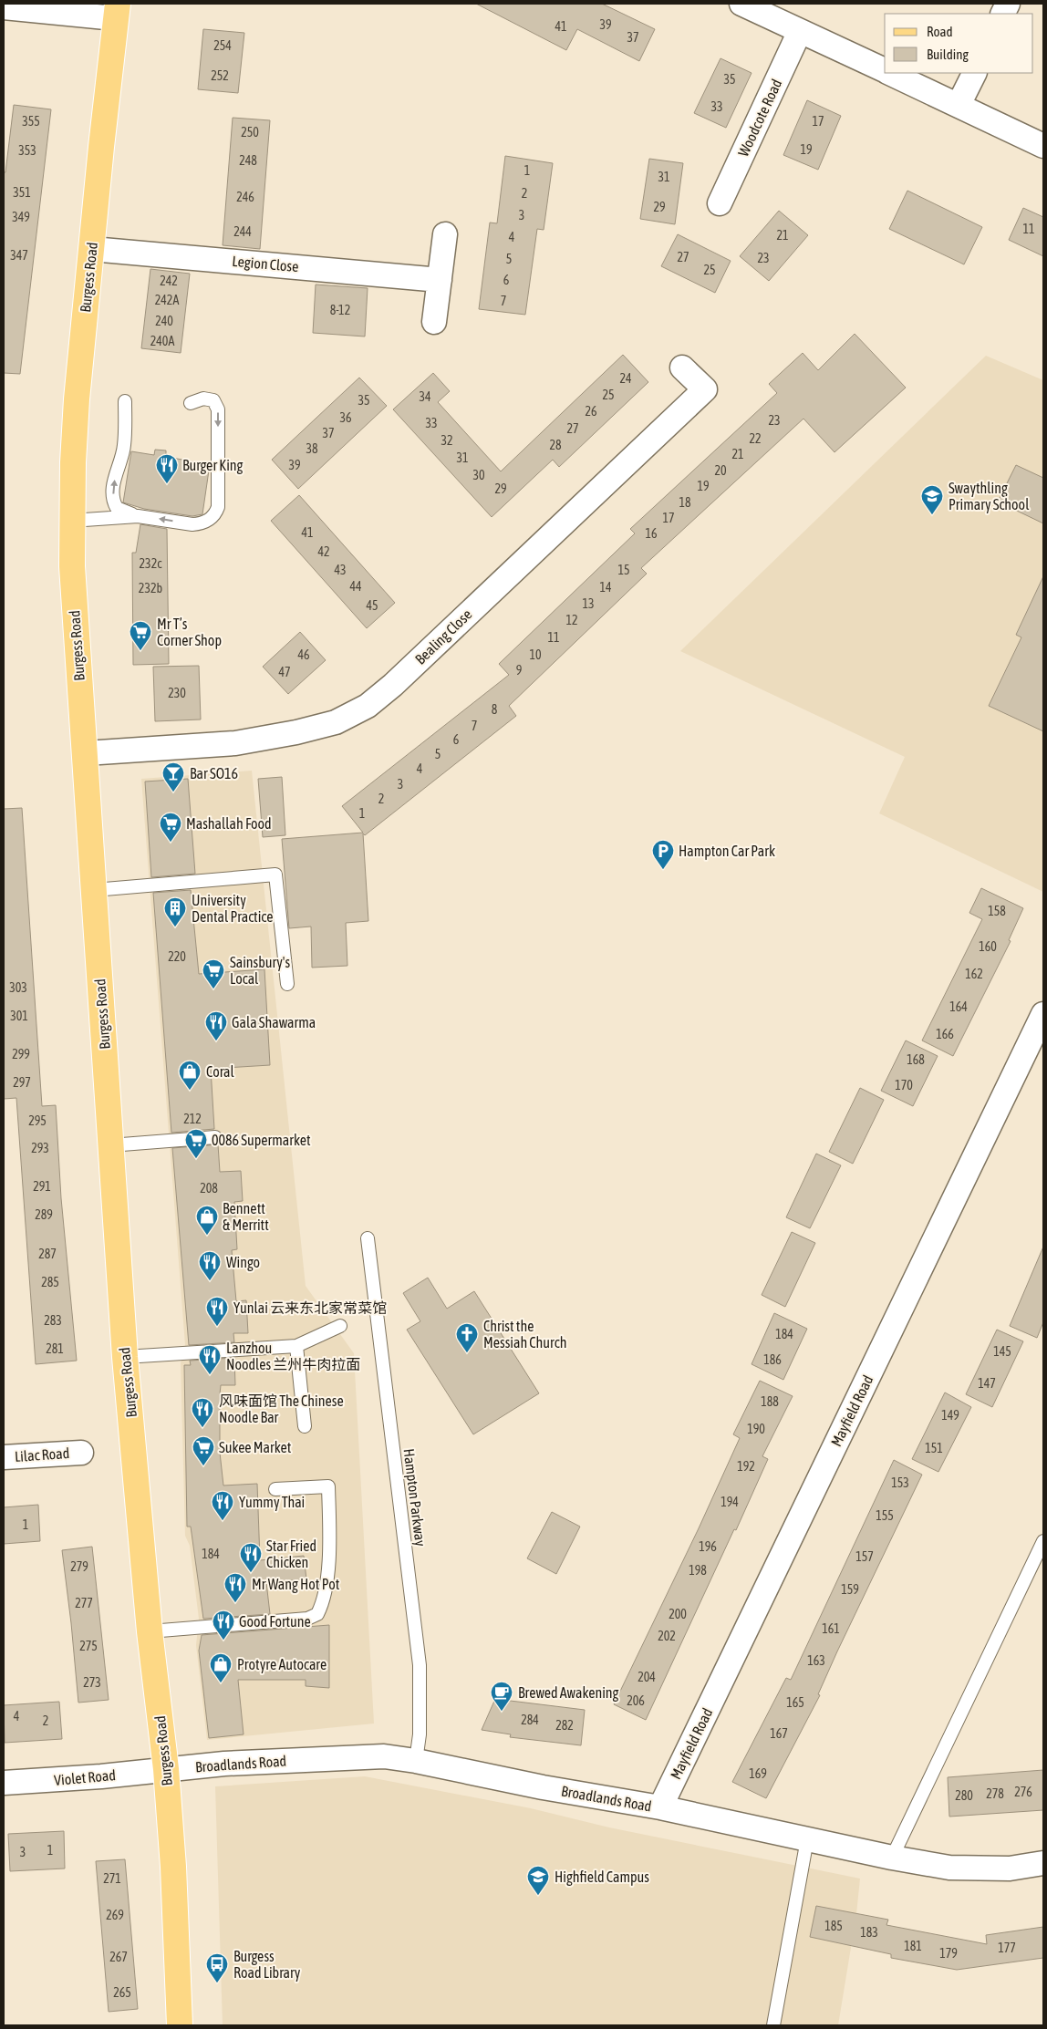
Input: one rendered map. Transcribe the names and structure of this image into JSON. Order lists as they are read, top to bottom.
{
  "streets": {
    "main road": ["Burgess Road"],
    "street": [
      "Woodcote Road",
      "Legion Close",
      "Bealing Close",
      "Mayfield Road",
      "Lilac Road",
      "Broadlands Road",
      "Violet Road"
    ],
    "lane": ["Hampton Parkway"]
  },
  "crossings": [
    ["Legion Close", "Burgess Road"],
    ["Burgess Road", "Bealing Close"],
    ["Burgess Road", "Broadlands Road"],
    ["Burgess Road", "Violet Road"],
    ["Mayfield Road", "Broadlands Road"],
    ["Hampton Parkway", "Broadlands Road"],
    ["Broadlands Road", "Violet Road"]
  ],
  "places": {
    "restaurant": [
      "Burger King",
      "Gala Shawarma",
      "Wingo",
      "Yunlai 云来东北家常菜馆",
      "Lanzhou Noodles 兰州牛肉拉面",
      "风味面馆 The Chinese Noodle Bar",
      "Yummy Thai",
      "Star Fried Chicken",
      "Mr Wang Hot Pot",
      "Good Fortune"
    ],
    "school or university": ["Swaythling Primary School", "Highfield Campus"],
    "supermarket": [
      "Mr T’s Corner Shop",
      "Mashallah Food",
      "Sainsbury's Local",
      "0086 Supermarket",
      "Sukee Market"
    ],
    "bar": ["Bar SO16"],
    "parking": ["Hampton Car Park"],
    "building": ["University Dental Practice"],
    "shop": ["Coral", "Bennett & Merritt", "Protyre Autocare"],
    "church": ["Christ the Messiah Church"],
    "cafe": ["Brewed Awakening"],
    "bus stop": ["Burgess Road Library"]
  },
  "house_numbers": [
    "39",
    "41",
    "37",
    "254",
    "252",
    "35",
    "33",
    "355",
    "17",
    "250",
    "19",
    "353",
    "248",
    "1",
    "31",
    "351",
    "2",
    "246",
    "29",
    "3",
    "349",
    "11",
    "244",
    "21",
    "4",
    "347",
    "27",
    "23",
    "5",
    "25",
    "6",
    "242",
    "242A",
    "7",
    "8-12",
    "240",
    "240A",
    "24",
    "25",
    "34",
    "35",
    "26",
    "36",
    "23",
    "33",
    "27",
    "37",
    "22",
    "32",
    "28",
    "38",
    "21",
    "31",
    "39",
    "20",
    "30",
    "19",
    "29",
    "18",
    "17",
    "41",
    "16",
    "42",
    "232c",
    "43",
    "15",
    "44",
    "14",
    "232b",
    "13",
    "45",
    "12",
    "11",
    "46",
    "10",
    "9",
    "47",
    "230",
    "8",
    "7",
    "6",
    "5",
    "4",
    "3",
    "2",
    "1",
    "158",
    "160",
    "220",
    "162",
    "303",
    "164",
    "301",
    "166",
    "299",
    "168",
    "297",
    "170",
    "212",
    "295",
    "293",
    "291",
    "208",
    "289",
    "287",
    "285",
    "283",
    "184",
    "281",
    "145",
    "186",
    "147",
    "188",
    "149",
    "190",
    "151",
    "192",
    "153",
    "194",
    "155",
    "1",
    "196",
    "184",
    "157",
    "279",
    "198",
    "159",
    "277",
    "200",
    "161",
    "202",
    "275",
    "163",
    "204",
    "273",
    "206",
    "165",
    "4",
    "284",
    "2",
    "282",
    "167",
    "169",
    "276",
    "278",
    "280",
    "1",
    "3",
    "271",
    "269",
    "185",
    "183",
    "181",
    "177",
    "179",
    "267",
    "265"
  ],
  "legend": ["Road", "Building"]
}
